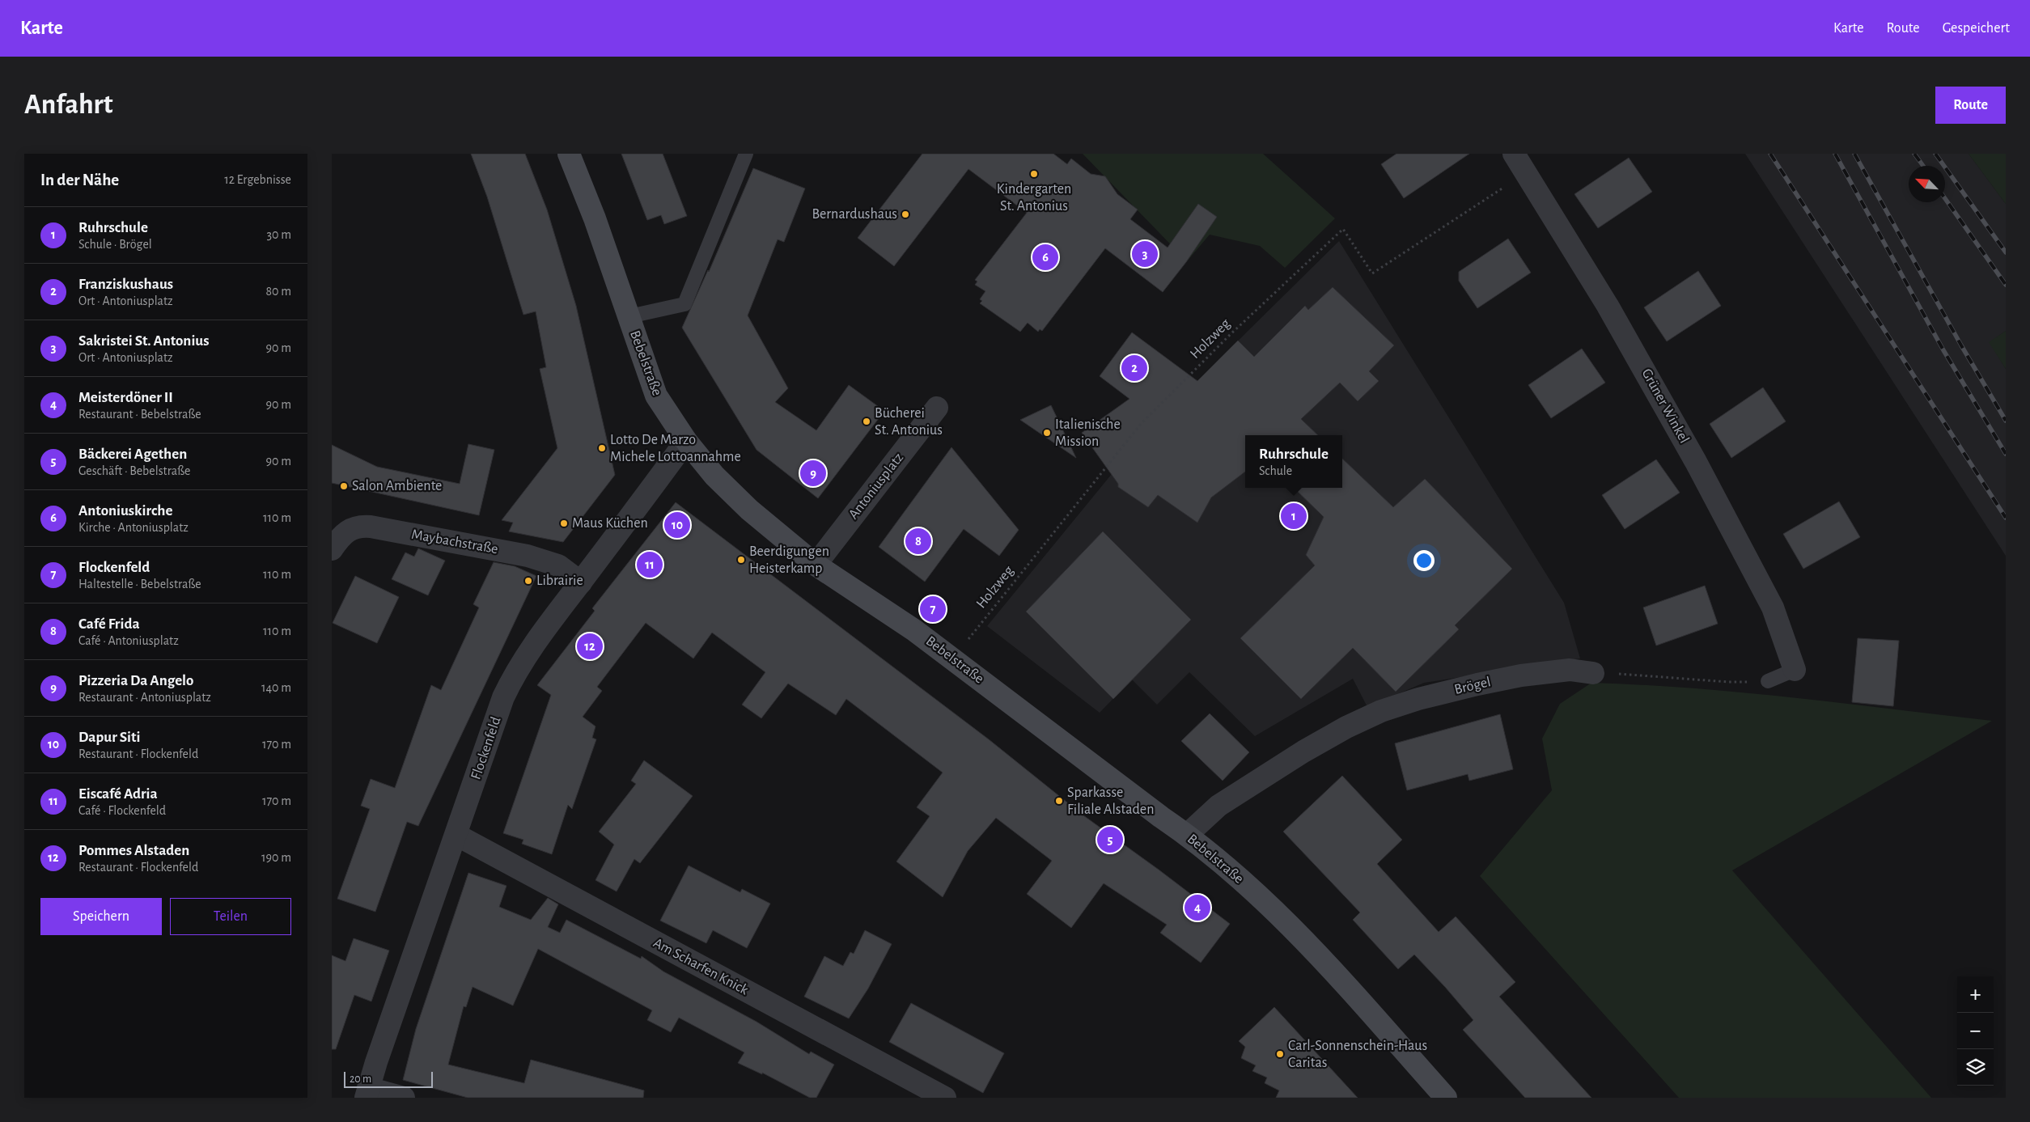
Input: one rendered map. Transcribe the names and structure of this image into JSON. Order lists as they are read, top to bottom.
{
  "streets": {
    "street": [
      "Bebelstraße",
      "Grüner Winkel",
      "Antoniusplatz",
      "Maybachstraße",
      "Brögel",
      "Flockenfeld",
      "Am Scharfen Knick"
    ],
    "path": ["Holzweg"]
  },
  "crossings": [
    ["Holzweg", "Bebelstraße"],
    ["Holzweg", "Grüner Winkel"],
    ["Bebelstraße", "Antoniusplatz"],
    ["Bebelstraße", "Brögel"],
    ["Bebelstraße", "Flockenfeld"],
    ["Maybachstraße", "Flockenfeld"],
    ["Flockenfeld", "Am Scharfen Knick"]
  ],
  "places": [
    "Kindergarten St. Antonius",
    "Bernardushaus",
    "Bücherei St. Antonius",
    "Italienische Mission",
    "Lotto De Marzo Michele Lottoannahme",
    "Salon Ambiente",
    "Maus Küchen",
    "Beerdigungen Heisterkamp",
    "Librairie",
    "Sparkasse Filiale Alstaden",
    "Carl-Sonnenschein-Haus Caritas"
  ],
  "scale_bar": "20 m",
  "north": "top left",
  "page": {
    "header": "Karte",
    "nav": ["Karte", "Route", "Gespeichert"],
    "buttons": [
      "Route",
      ["Speichern", "Teilen"]
    ],
    "title": "Anfahrt",
    "heading": ["In der Nähe", "12 Ergebnisse"],
    "list": [
      {
        "mark": "1",
        "name": "Ruhrschule",
        "note": "Schule · Brögel",
        "value": "30 m"
      },
      {
        "mark": "2",
        "name": "Franziskushaus",
        "note": "Ort · Antoniusplatz",
        "value": "80 m"
      },
      {
        "mark": "3",
        "name": "Sakristei St. Antonius",
        "note": "Ort · Antoniusplatz",
        "value": "90 m"
      },
      {
        "mark": "4",
        "name": "Meisterdöner II",
        "note": "Restaurant · Bebelstraße",
        "value": "90 m"
      },
      {
        "mark": "5",
        "name": "Bäckerei Agethen",
        "note": "Geschäft · Bebelstraße",
        "value": "90 m"
      },
      {
        "mark": "6",
        "name": "Antoniuskirche",
        "note": "Kirche · Antoniusplatz",
        "value": "110 m"
      },
      {
        "mark": "7",
        "name": "Flockenfeld",
        "note": "Haltestelle · Bebelstraße",
        "value": "110 m"
      },
      {
        "mark": "8",
        "name": "Café Frida",
        "note": "Café · Antoniusplatz",
        "value": "110 m"
      },
      {
        "mark": "9",
        "name": "Pizzeria Da Angelo",
        "note": "Restaurant · Antoniusplatz",
        "value": "140 m"
      },
      {
        "mark": "10",
        "name": "Dapur Siti",
        "note": "Restaurant · Flockenfeld",
        "value": "170 m"
      },
      {
        "mark": "11",
        "name": "Eiscafé Adria",
        "note": "Café · Flockenfeld",
        "value": "170 m"
      },
      {
        "mark": "12",
        "name": "Pommes Alstaden",
        "note": "Restaurant · Flockenfeld",
        "value": "190 m"
      }
    ],
    "pins": [
      "3",
      "6",
      "2",
      "9",
      "1",
      "10",
      "8",
      "11",
      "7",
      "12",
      "5",
      "4"
    ],
    "popup": ["Ruhrschule", "Schule"],
    "map_buttons": ["+", "−"],
    "scale": "20 m"
  }
}
